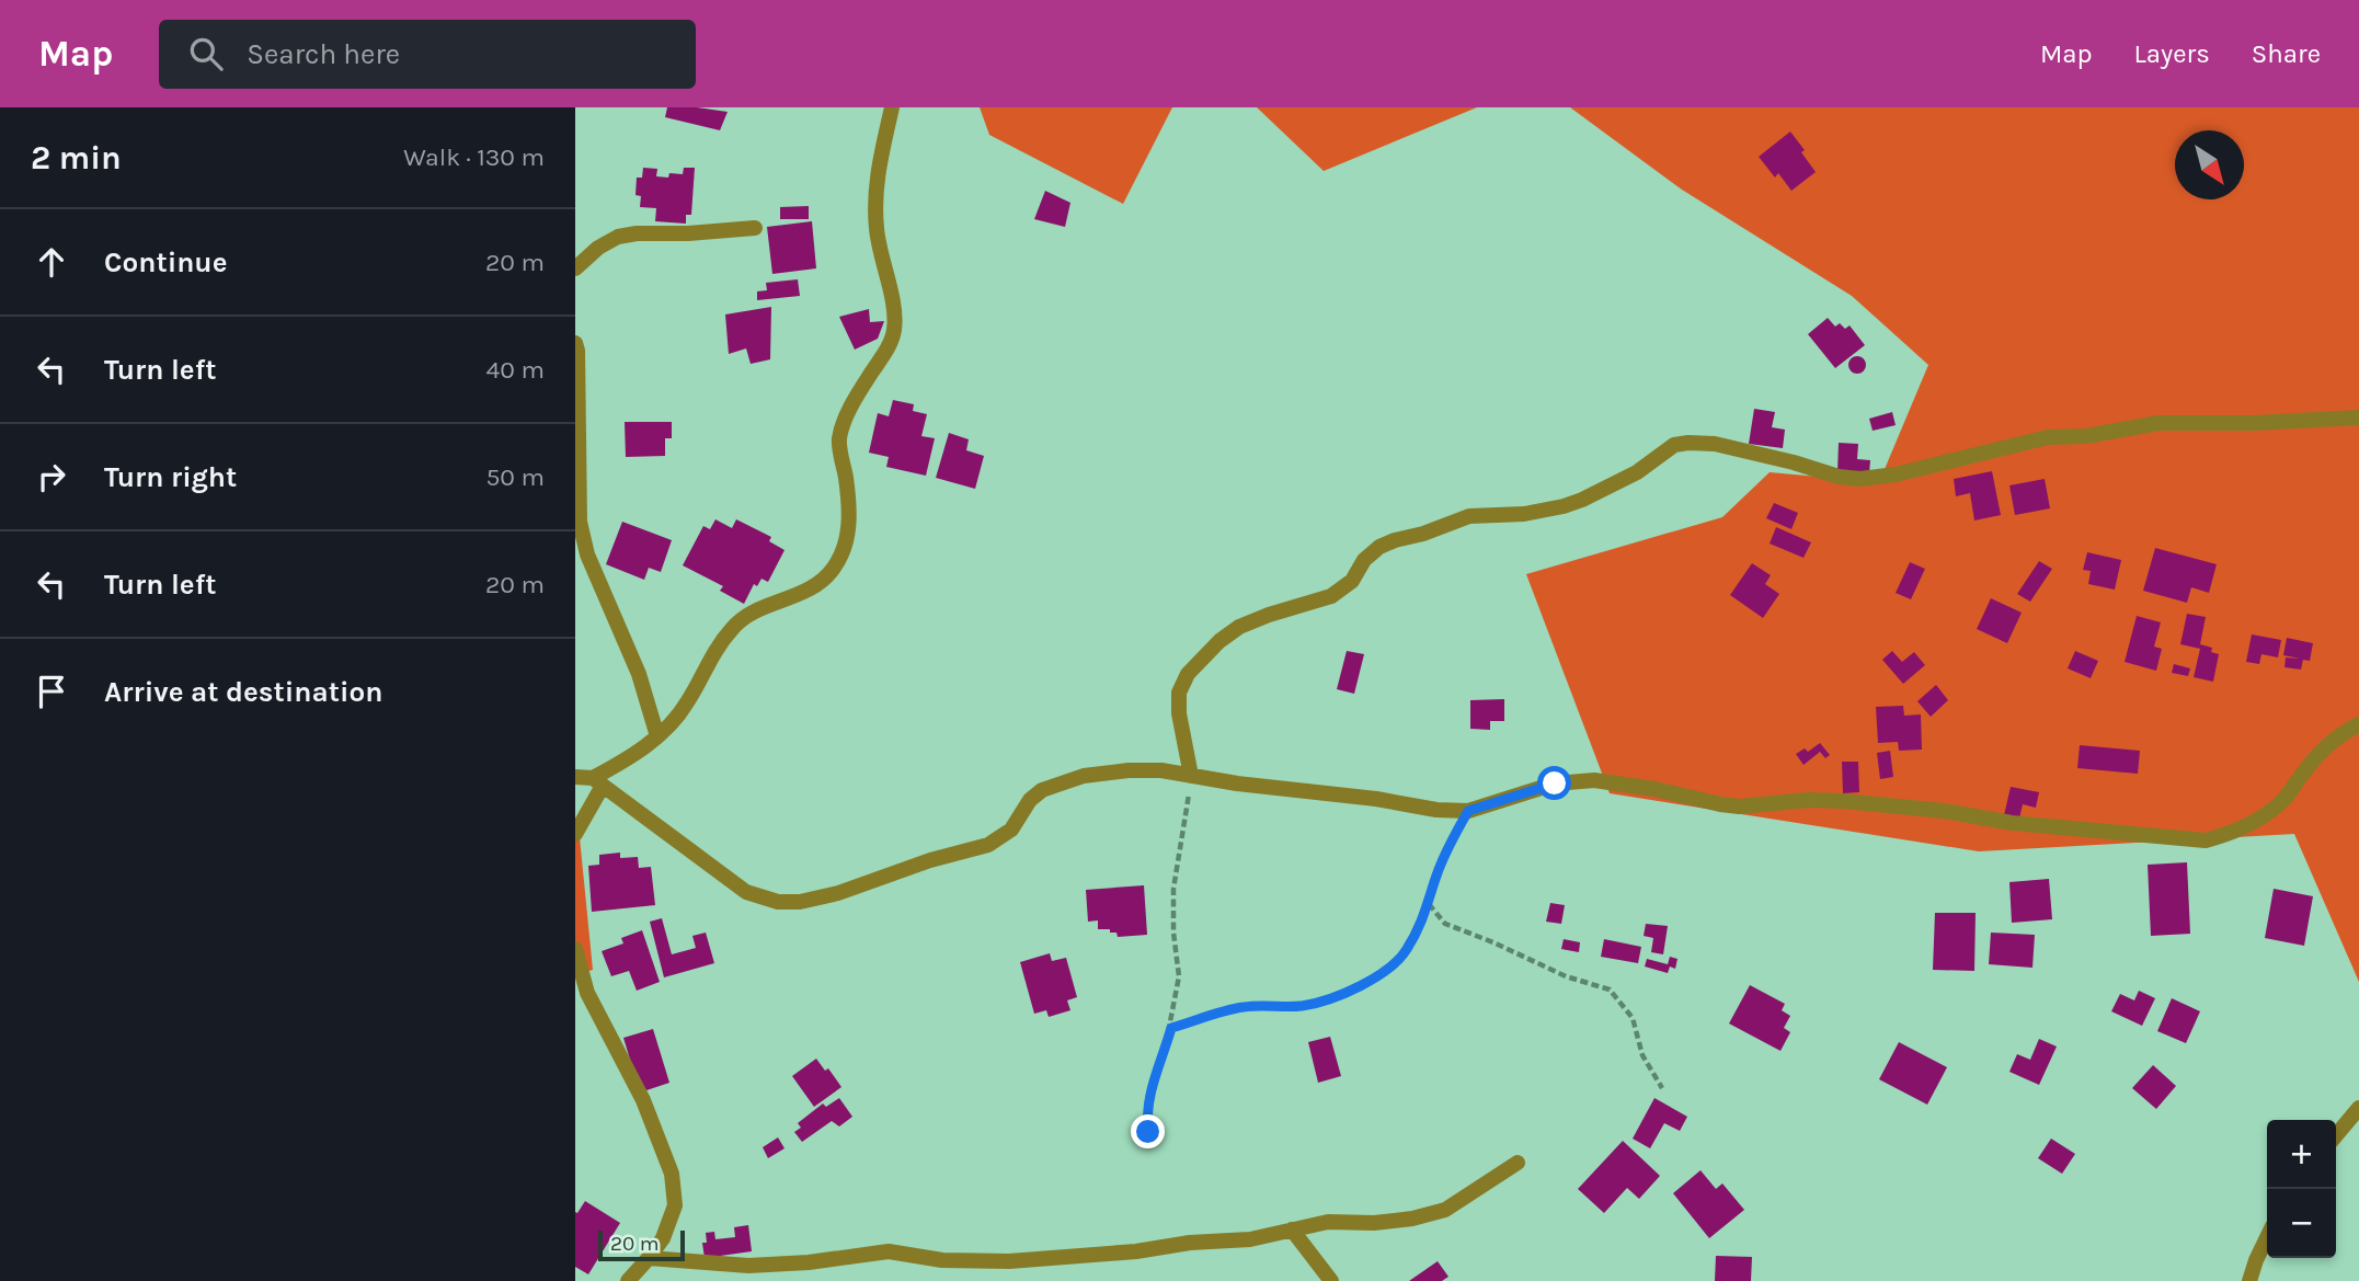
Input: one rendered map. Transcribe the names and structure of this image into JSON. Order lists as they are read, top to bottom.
{
  "scale_bar": "20 m",
  "north": "bottom right",
  "page": {
    "header": "Map",
    "search": "Search here",
    "nav": ["Map", "Layers", "Share"],
    "heading": ["2 min", "Walk · 130 m"],
    "list": [
      ["Continue", "20 m"],
      ["Turn left", "40 m"],
      ["Turn right", "50 m"],
      ["Turn left", "20 m"],
      "Arrive at destination"
    ],
    "map_buttons": ["+", "−"],
    "scale": "20 m"
  }
}
